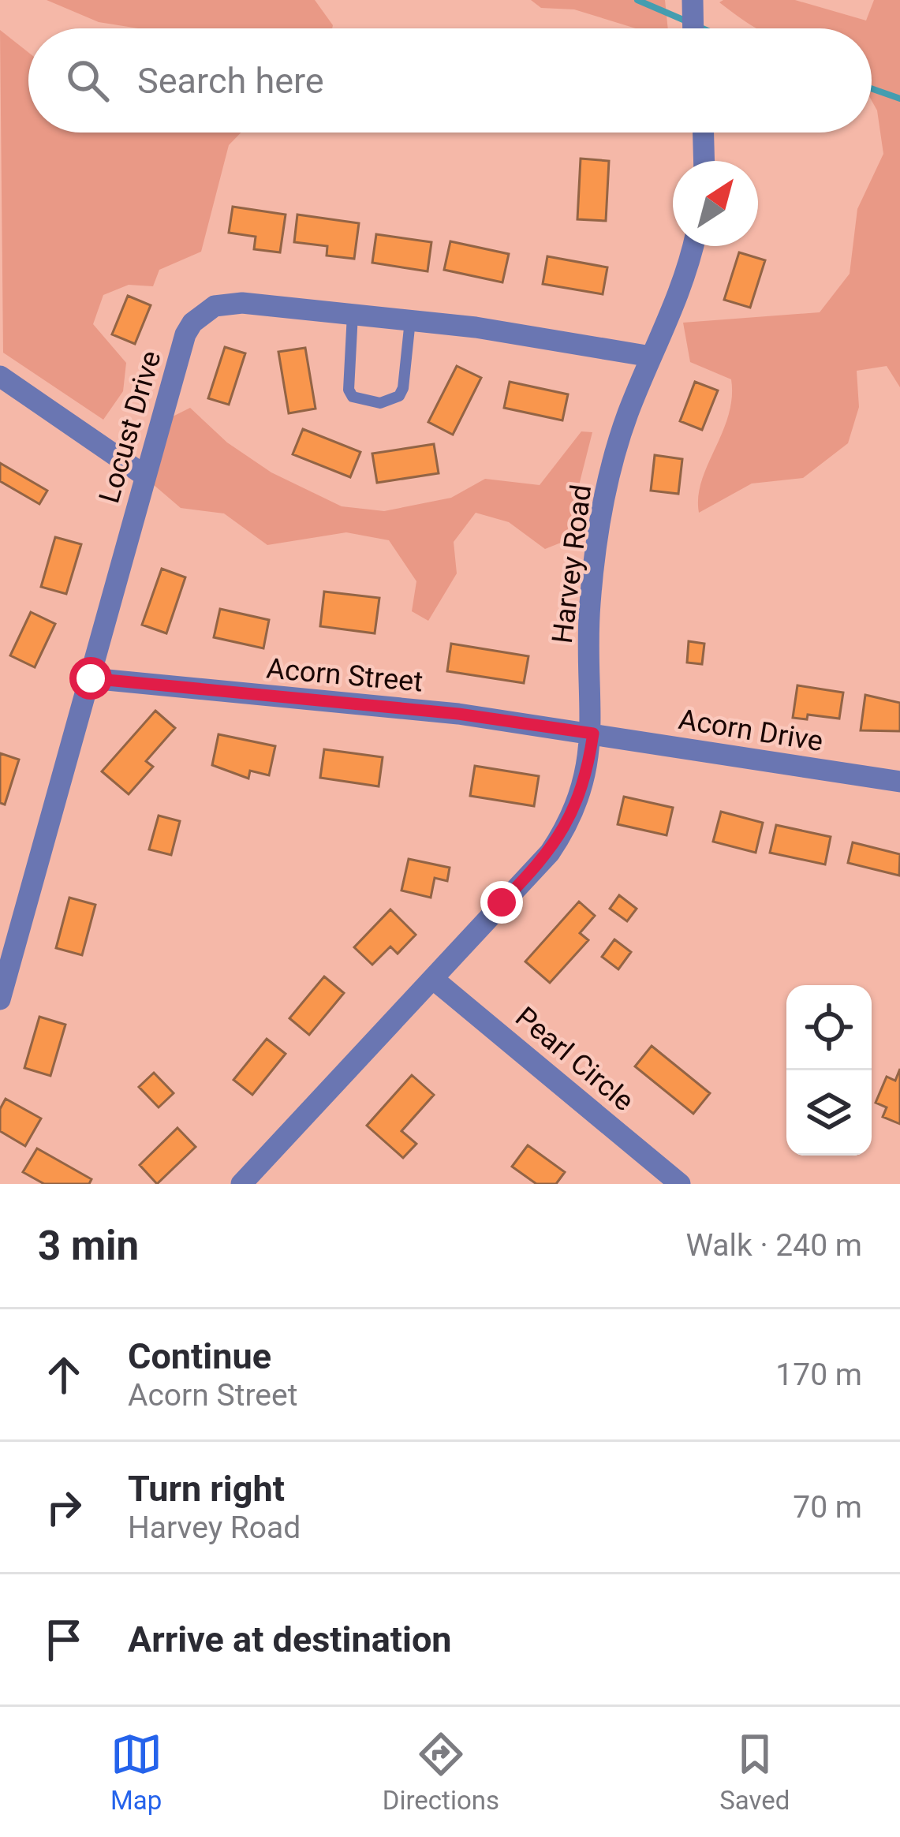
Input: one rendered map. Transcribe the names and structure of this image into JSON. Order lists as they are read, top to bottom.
{
  "streets": {
    "street": [
      "Locust Drive",
      "Harvey Road",
      "Acorn Street",
      "Acorn Drive",
      "Pearl Circle"
    ]
  },
  "crossings": [
    ["Locust Drive", "Harvey Road"],
    ["Locust Drive", "Acorn Street"],
    ["Harvey Road", "Acorn Street"],
    ["Harvey Road", "Acorn Drive"],
    ["Harvey Road", "Pearl Circle"],
    ["Acorn Street", "Acorn Drive"]
  ],
  "north": "top right",
  "page": {
    "search": "Search here",
    "heading": ["3 min", "Walk · 240 m"],
    "list": [
      ["Continue", "Acorn Street", "170 m"],
      ["Turn right", "Harvey Road", "70 m"],
      "Arrive at destination"
    ],
    "nav": ["Map", "Directions", "Saved"]
  }
}
